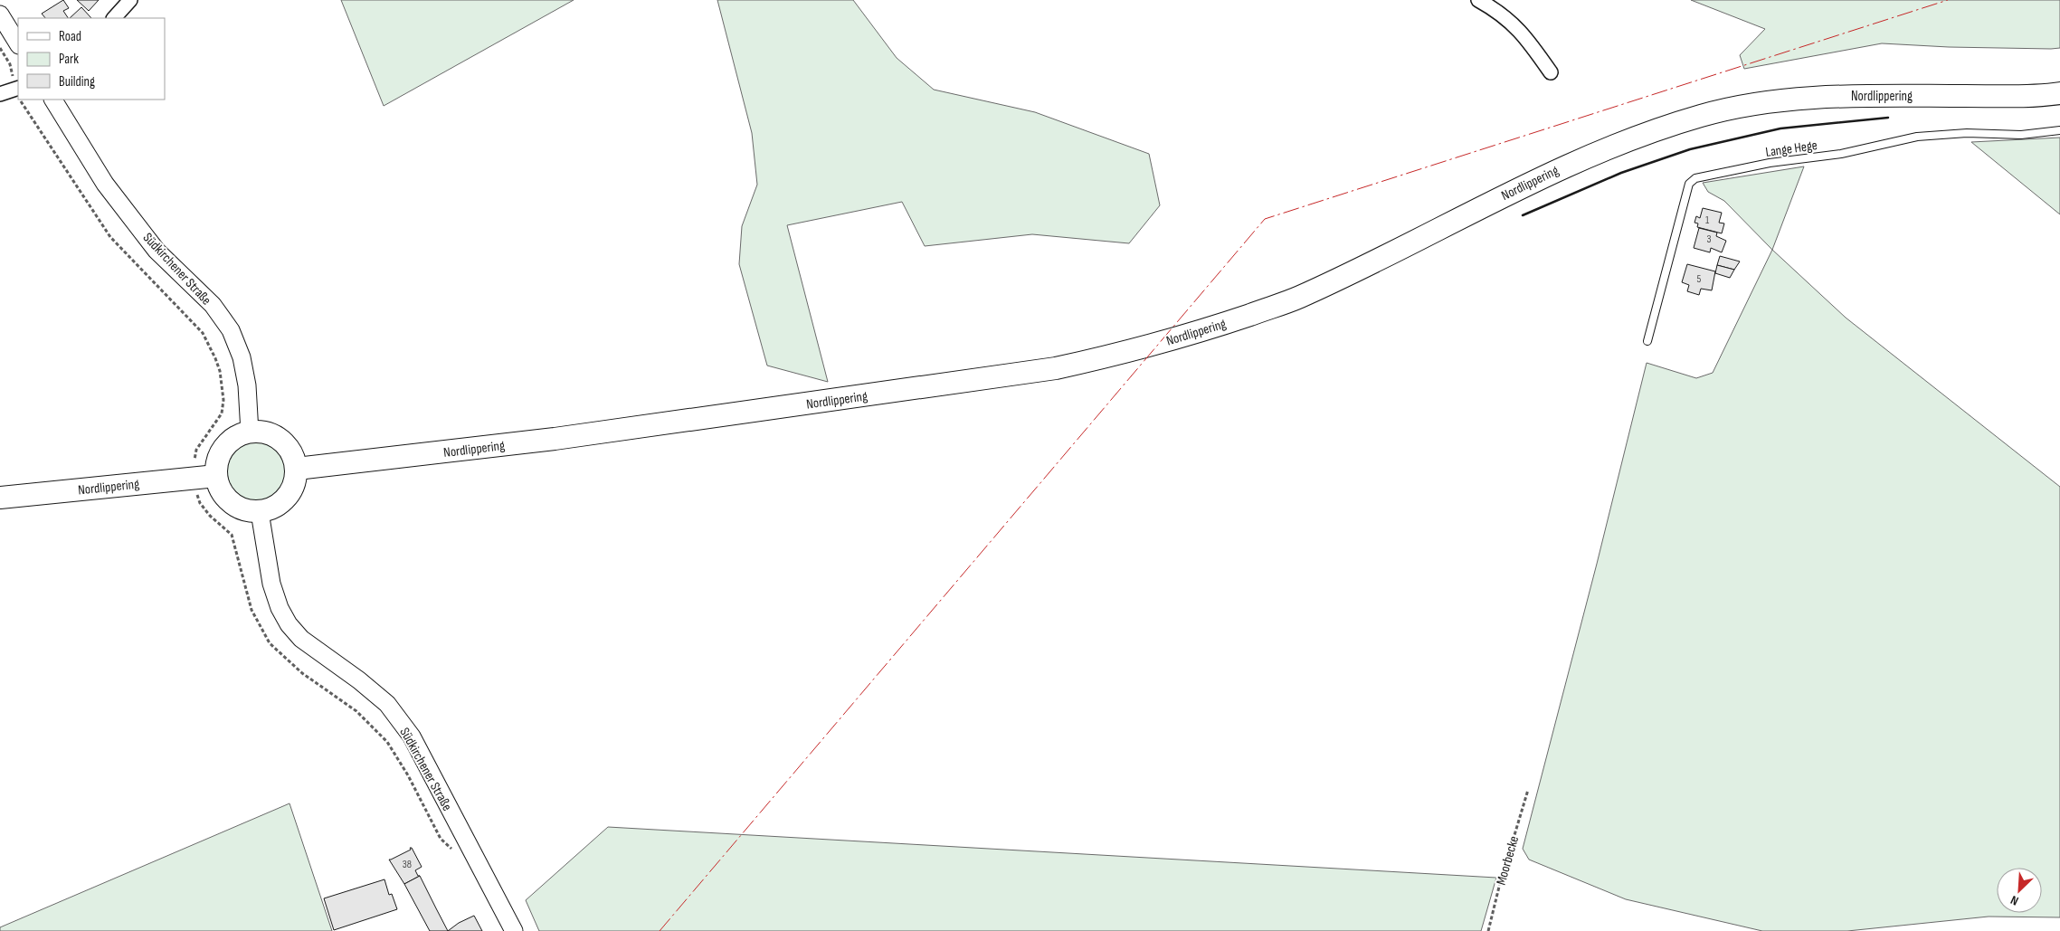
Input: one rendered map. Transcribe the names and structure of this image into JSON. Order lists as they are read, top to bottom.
{
  "streets": {
    "main road": ["Nordlippering"],
    "street": ["Südkirchener Straße"],
    "lane": ["Lange Hege"],
    "path": ["Moorbecke"]
  },
  "crossings": [
    ["Nordlippering", "Südkirchener Straße"]
  ],
  "house_numbers": [
    "1",
    "3",
    "5",
    "38"
  ],
  "legend": ["Road", "Park", "Building"],
  "north": "bottom left"
}
